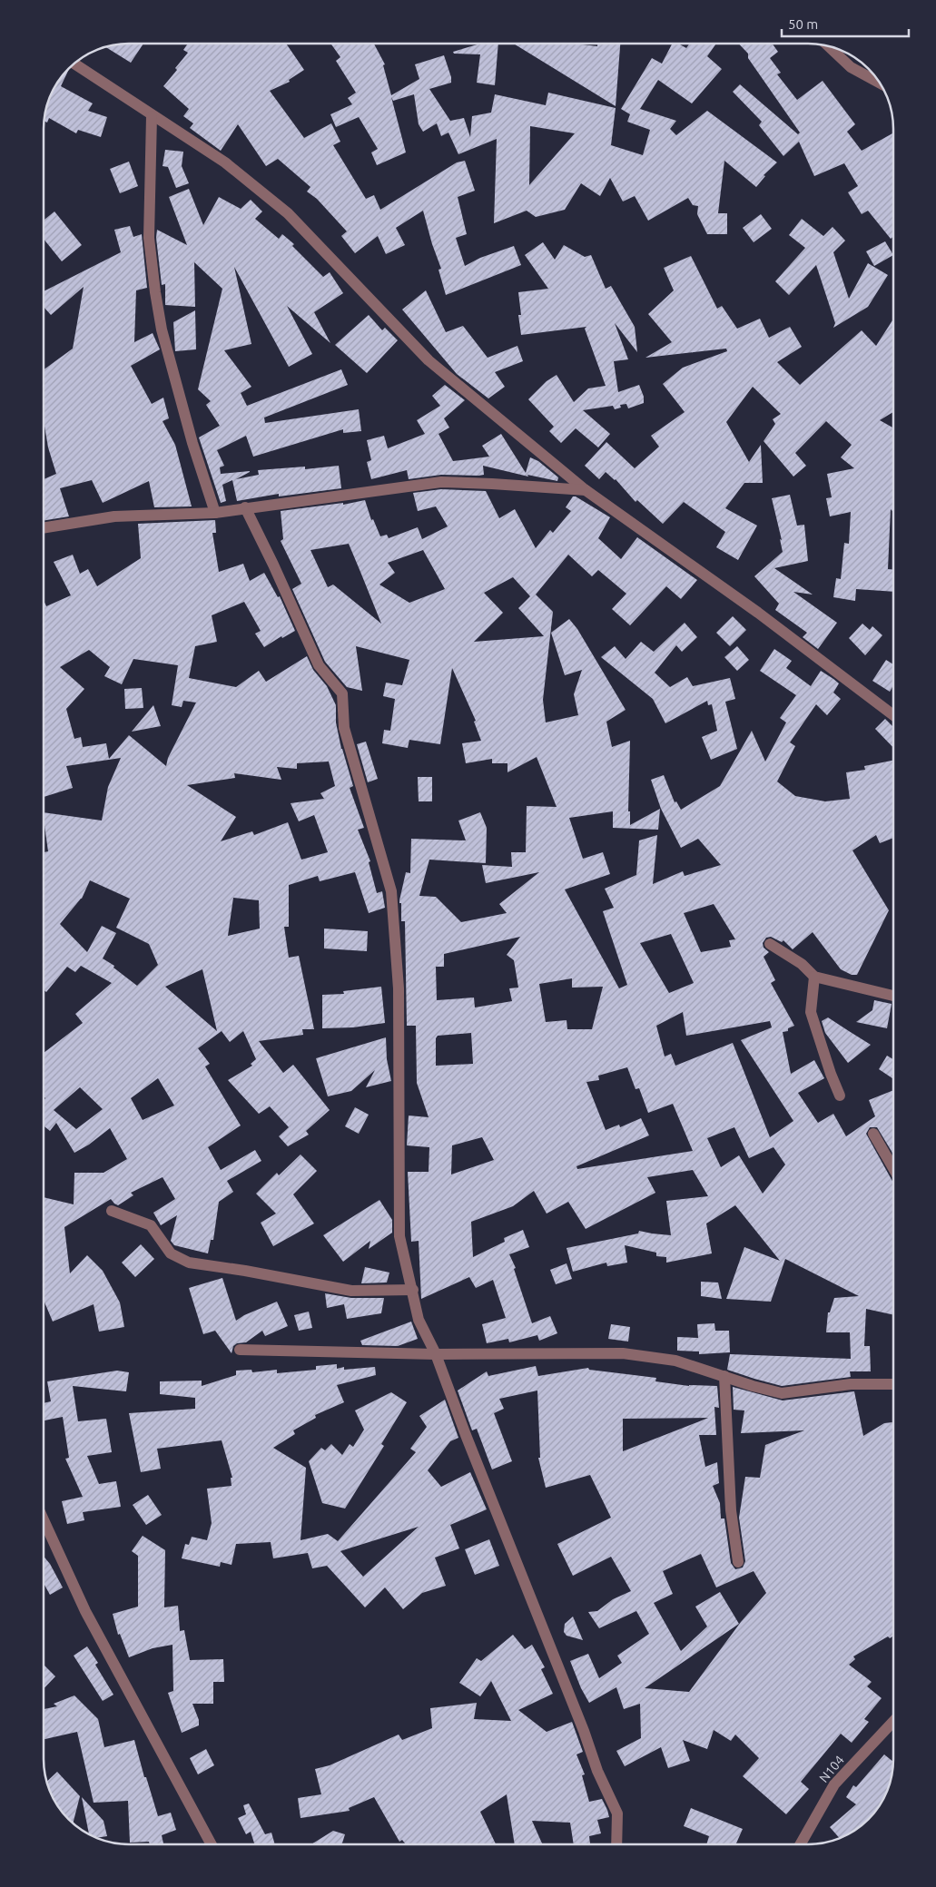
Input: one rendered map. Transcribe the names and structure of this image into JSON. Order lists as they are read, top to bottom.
{
  "streets": {
    "street": ["N104"]
  },
  "scale_bar": "50 m"
}
